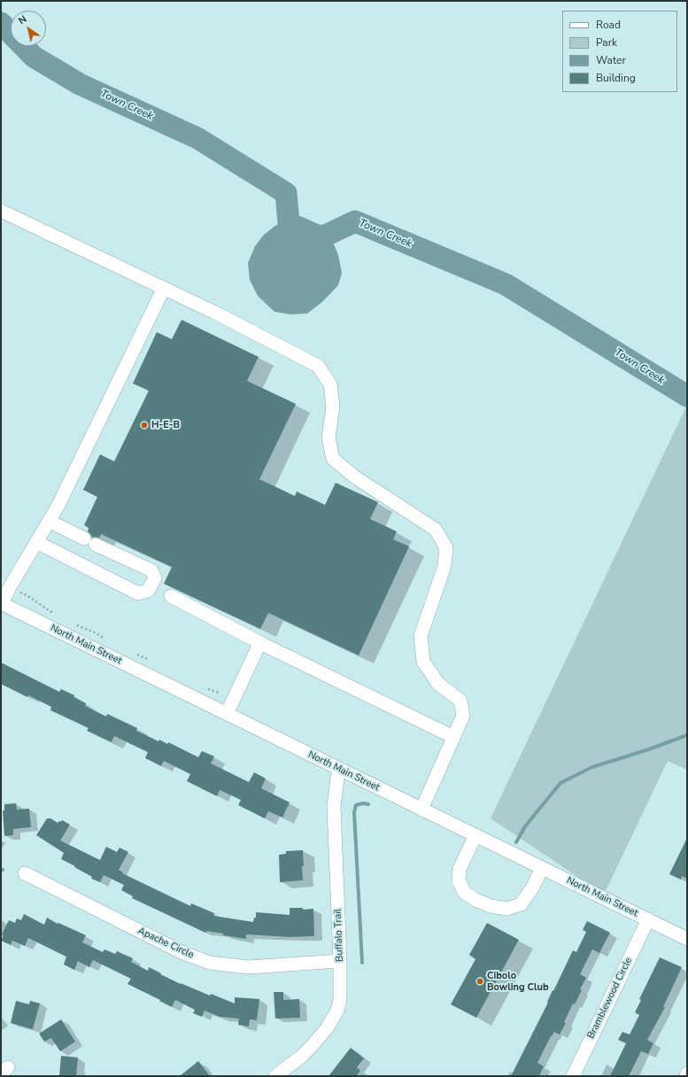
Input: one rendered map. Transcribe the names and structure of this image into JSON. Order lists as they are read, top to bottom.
{
  "streets": {
    "street": [
      "North Main Street",
      "Buffalo Trail",
      "Apache Circle",
      "Bramblewood Circle"
    ]
  },
  "crossings": [
    ["North Main Street", "Buffalo Trail"],
    ["North Main Street", "Bramblewood Circle"],
    ["Buffalo Trail", "Apache Circle"]
  ],
  "water": ["Town Creek"],
  "places": ["H-E-B", "Cibolo Bowling Club"],
  "legend": [
    "Road",
    "Park",
    "Water",
    "Building"
  ],
  "north": "top left"
}
